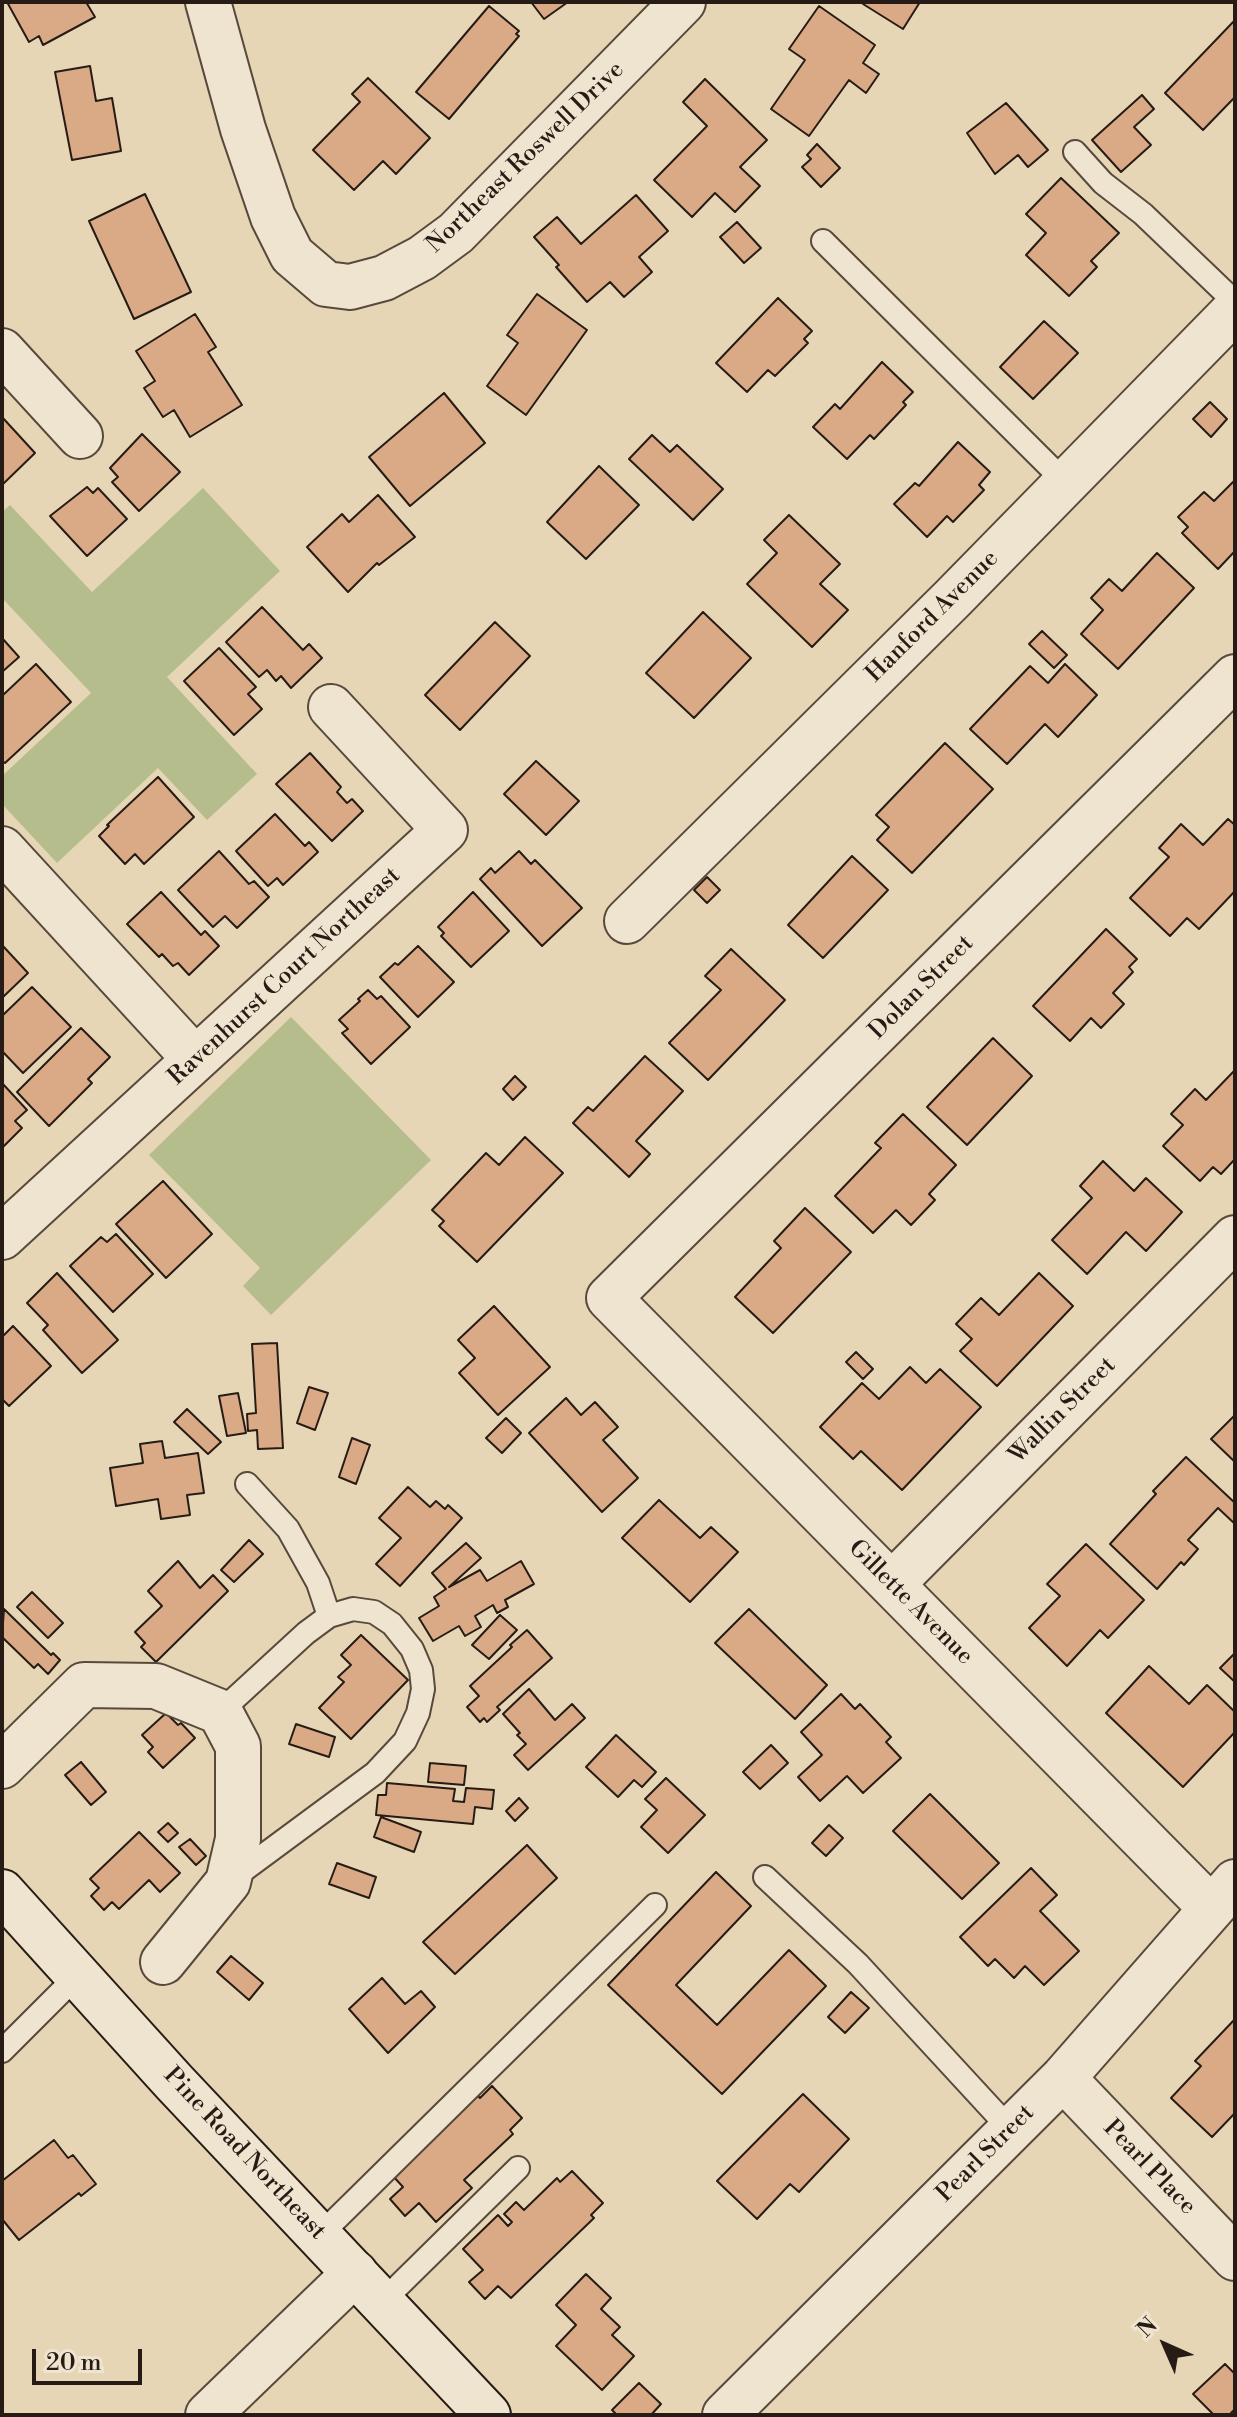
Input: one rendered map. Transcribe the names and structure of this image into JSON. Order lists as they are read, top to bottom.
{
  "streets": {
    "street": [
      "Northeast Roswell Drive",
      "Hanford Avenue",
      "Ravenhurst Court Northeast",
      "Dolan Street",
      "Wallin Street",
      "Gillette Avenue",
      "Pine Road Northeast",
      "Pearl Street",
      "Pearl Place"
    ]
  },
  "crossings": [
    ["Dolan Street", "Gillette Avenue"],
    ["Wallin Street", "Gillette Avenue"],
    ["Gillette Avenue", "Pearl Street"],
    ["Pearl Street", "Pearl Place"]
  ],
  "scale_bar": "20 m",
  "north": "top left"
}
